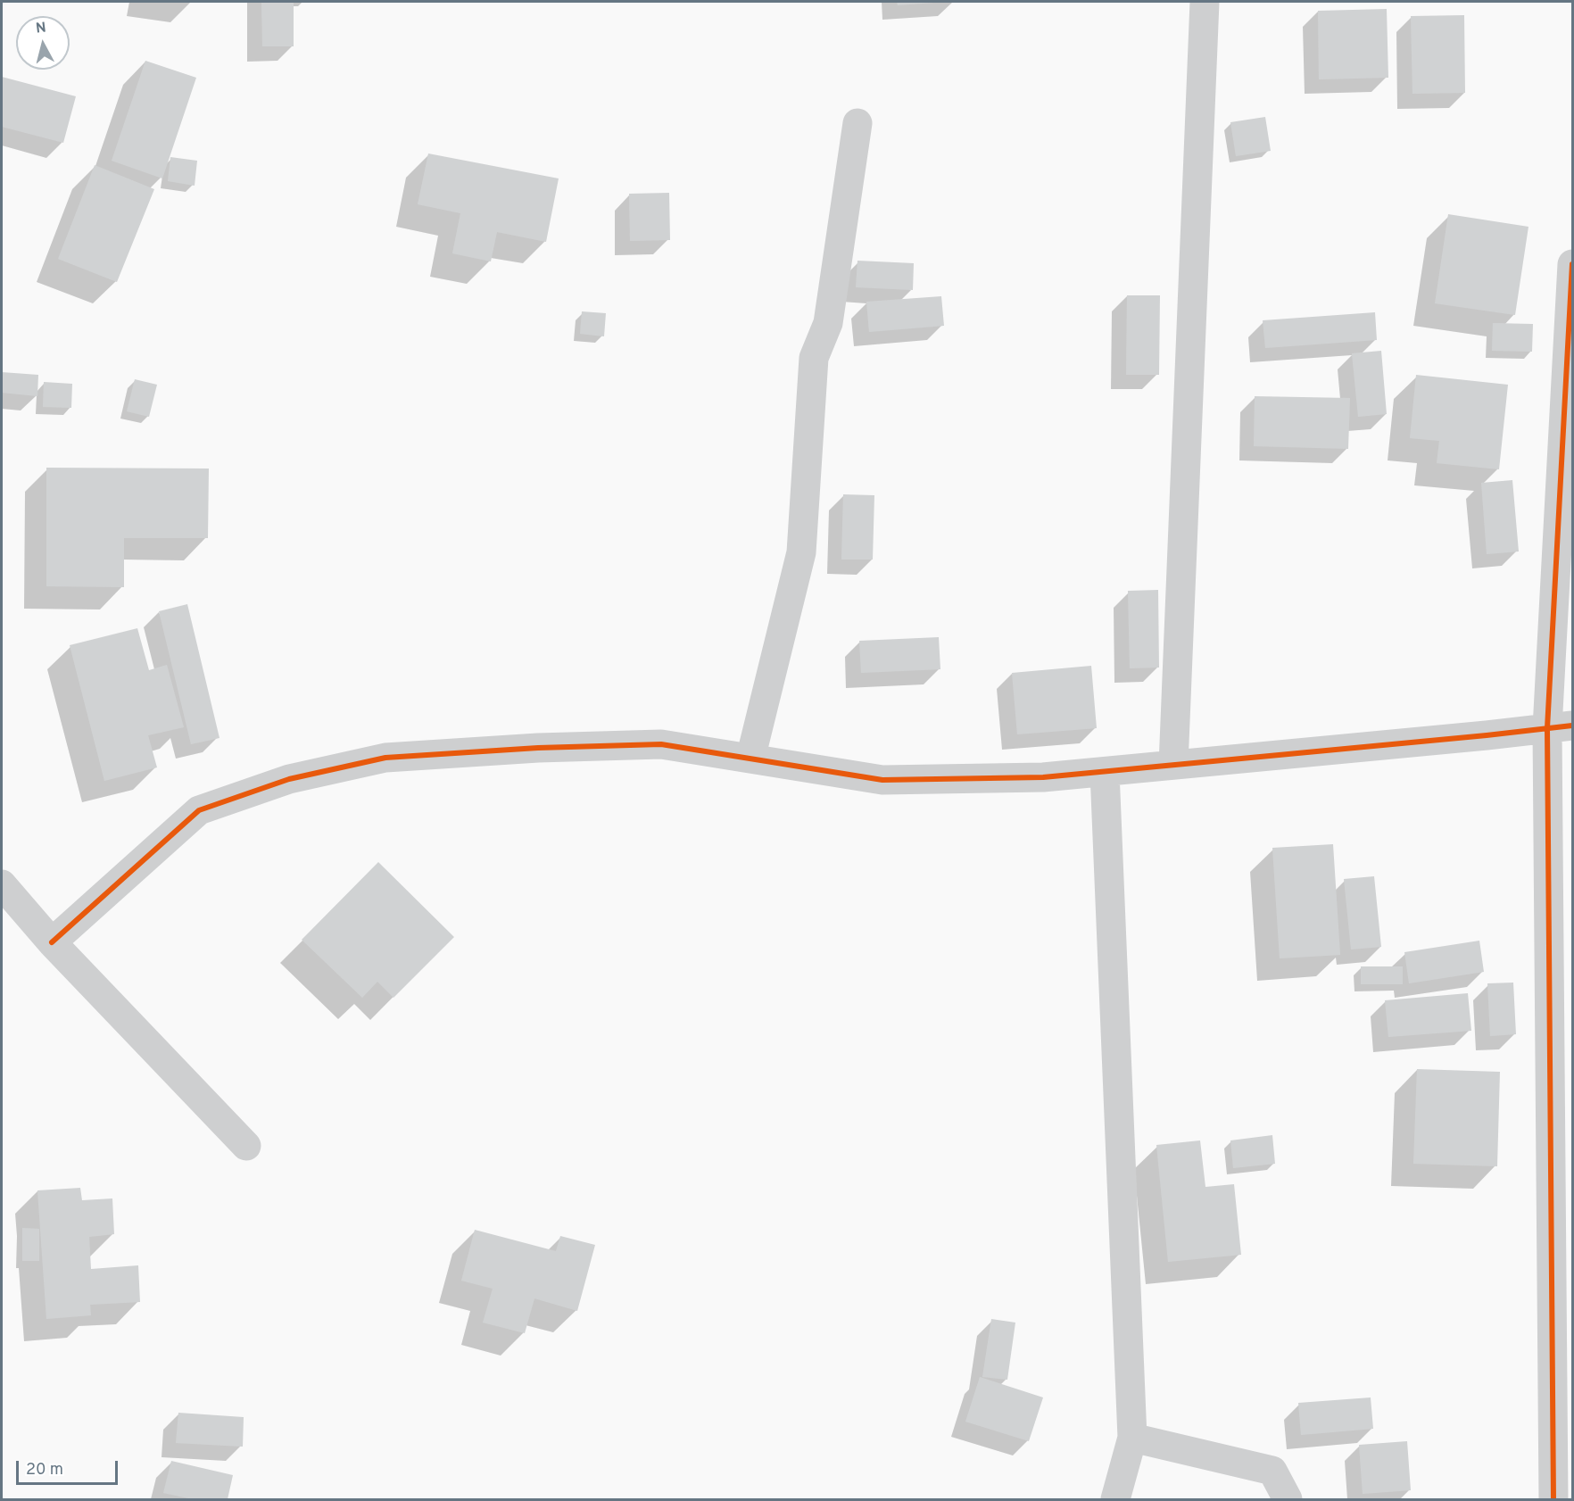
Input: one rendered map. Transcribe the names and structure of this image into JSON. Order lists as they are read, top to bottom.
{
  "scale_bar": "20 m",
  "north": "top"
}
